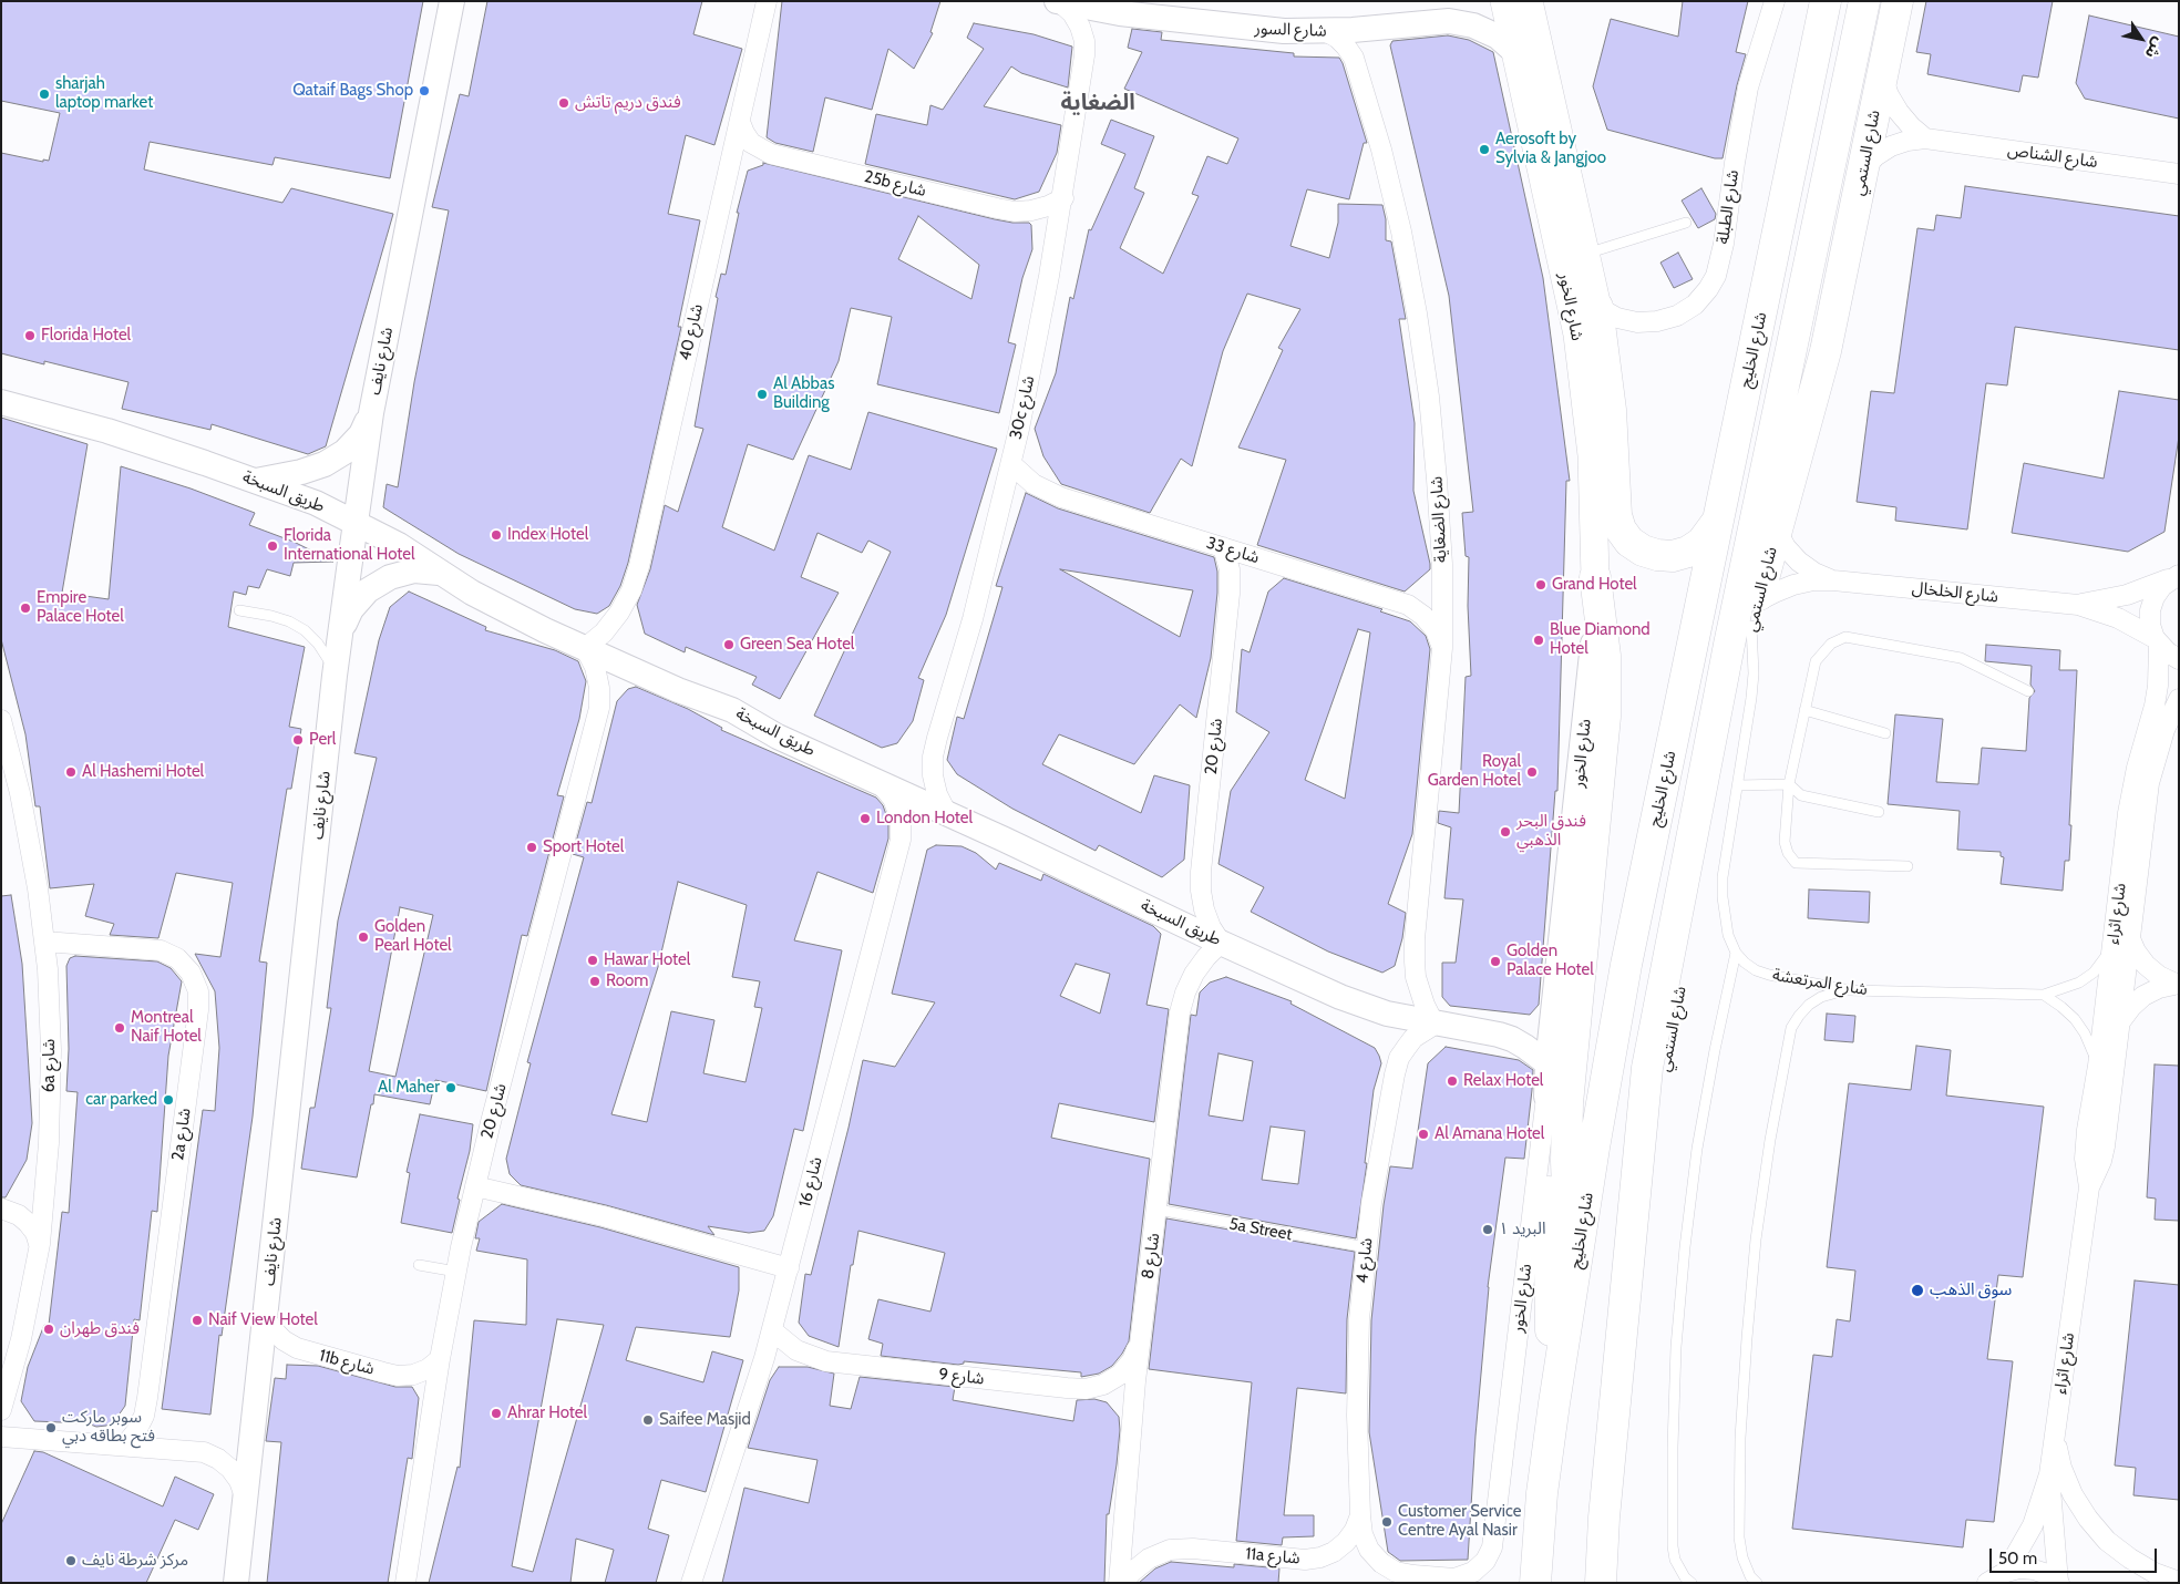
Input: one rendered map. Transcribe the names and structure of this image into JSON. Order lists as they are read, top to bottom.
{
  "streets": {
    "main road": ["شارع الستمي", "شارع الخور", "شارع الخليج"],
    "street": [
      "شارع السور",
      "شارع الشناص",
      "25b شارع",
      "شارع الطبلة",
      "شارع 40",
      "شارع نايف",
      "30c شارع",
      "طريق السبخة",
      "شارع الضغاية",
      "شارع 33",
      "شارع الخلخال",
      "شارع 20",
      "شارع اثراء",
      "6a شارع",
      "2a شارع",
      "شارع 16",
      "شارع 8",
      "شارع 4",
      "11b شارع",
      "شارع 9",
      "11a شارع"
    ],
    "lane": ["شارع المرتعشة", "5a Street"]
  },
  "crossings": [
    ["شارع السور", "شارع الخور"],
    ["شارع السور", "30c شارع"],
    ["شارع السور", "شارع الضغاية"],
    ["شارع الستمي", "شارع الشناص"],
    ["شارع الستمي", "شارع الخلخال"],
    ["25b شارع", "شارع 40"],
    ["25b شارع", "30c شارع"],
    ["شارع الطبلة", "شارع الخور"],
    ["شارع الخور", "طريق السبخة"],
    ["شارع 40", "طريق السبخة"],
    ["شارع 40", "شارع 20"],
    ["شارع نايف", "طريق السبخة"],
    ["شارع نايف", "11b شارع"],
    ["30c شارع", "طريق السبخة"],
    ["30c شارع", "شارع 33"],
    ["طريق السبخة", "شارع الضغاية"],
    ["طريق السبخة", "شارع 20"],
    ["طريق السبخة", "شارع 16"],
    ["طريق السبخة", "شارع 8"],
    ["طريق السبخة", "شارع 4"],
    ["شارع الضغاية", "شارع 33"],
    ["شارع الضغاية", "شارع 4"],
    ["شارع 33", "شارع 20"],
    ["شارع الخلخال", "شارع اثراء"],
    ["شارع 20", "شارع 8"],
    ["شارع 20", "11b شارع"],
    ["شارع اثراء", "شارع المرتعشة"],
    ["6a شارع", "2a شارع"],
    ["شارع 16", "شارع 9"],
    ["5a Street", "شارع 8"],
    ["5a Street", "شارع 4"],
    ["شارع 8", "شارع 9"],
    ["شارع 4", "11a شارع"]
  ],
  "districts": ["الضغاية"],
  "places": [
    "Qataif Bags Shop",
    "sharjah laptop market",
    "فندق دريم تاتش",
    "Aerosoft by Sylvia & Jangjoo",
    "Florida Hotel",
    "Al Abbas Building",
    "Index Hotel",
    "Florida International Hotel",
    "Grand Hotel",
    "Empire Palace Hotel",
    "Blue Diamond Hotel",
    "Green Sea Hotel",
    "Perl",
    "Al Hashemi Hotel",
    "Royal Garden Hotel",
    "London Hotel",
    "فندق البحر الذهبي",
    "Sport Hotel",
    "Golden Pearl Hotel",
    "Hawar Hotel",
    "Golden Palace Hotel",
    "Room",
    "Montreal Naif Hotel",
    "Relax Hotel",
    "Al Maher",
    "car parked",
    "Al Amana Hotel",
    "البريد ١",
    "سوق الذهب",
    "Naif View Hotel",
    "فندق طهران",
    "Ahrar Hotel",
    "Saifee Masjid",
    "سوبر ماركت فتح بطاقه دبي",
    "Customer Service Centre Ayal Nasir",
    "مركز شرطة نايف"
  ],
  "scale_bar": "50 m",
  "north": "bottom right"
}
